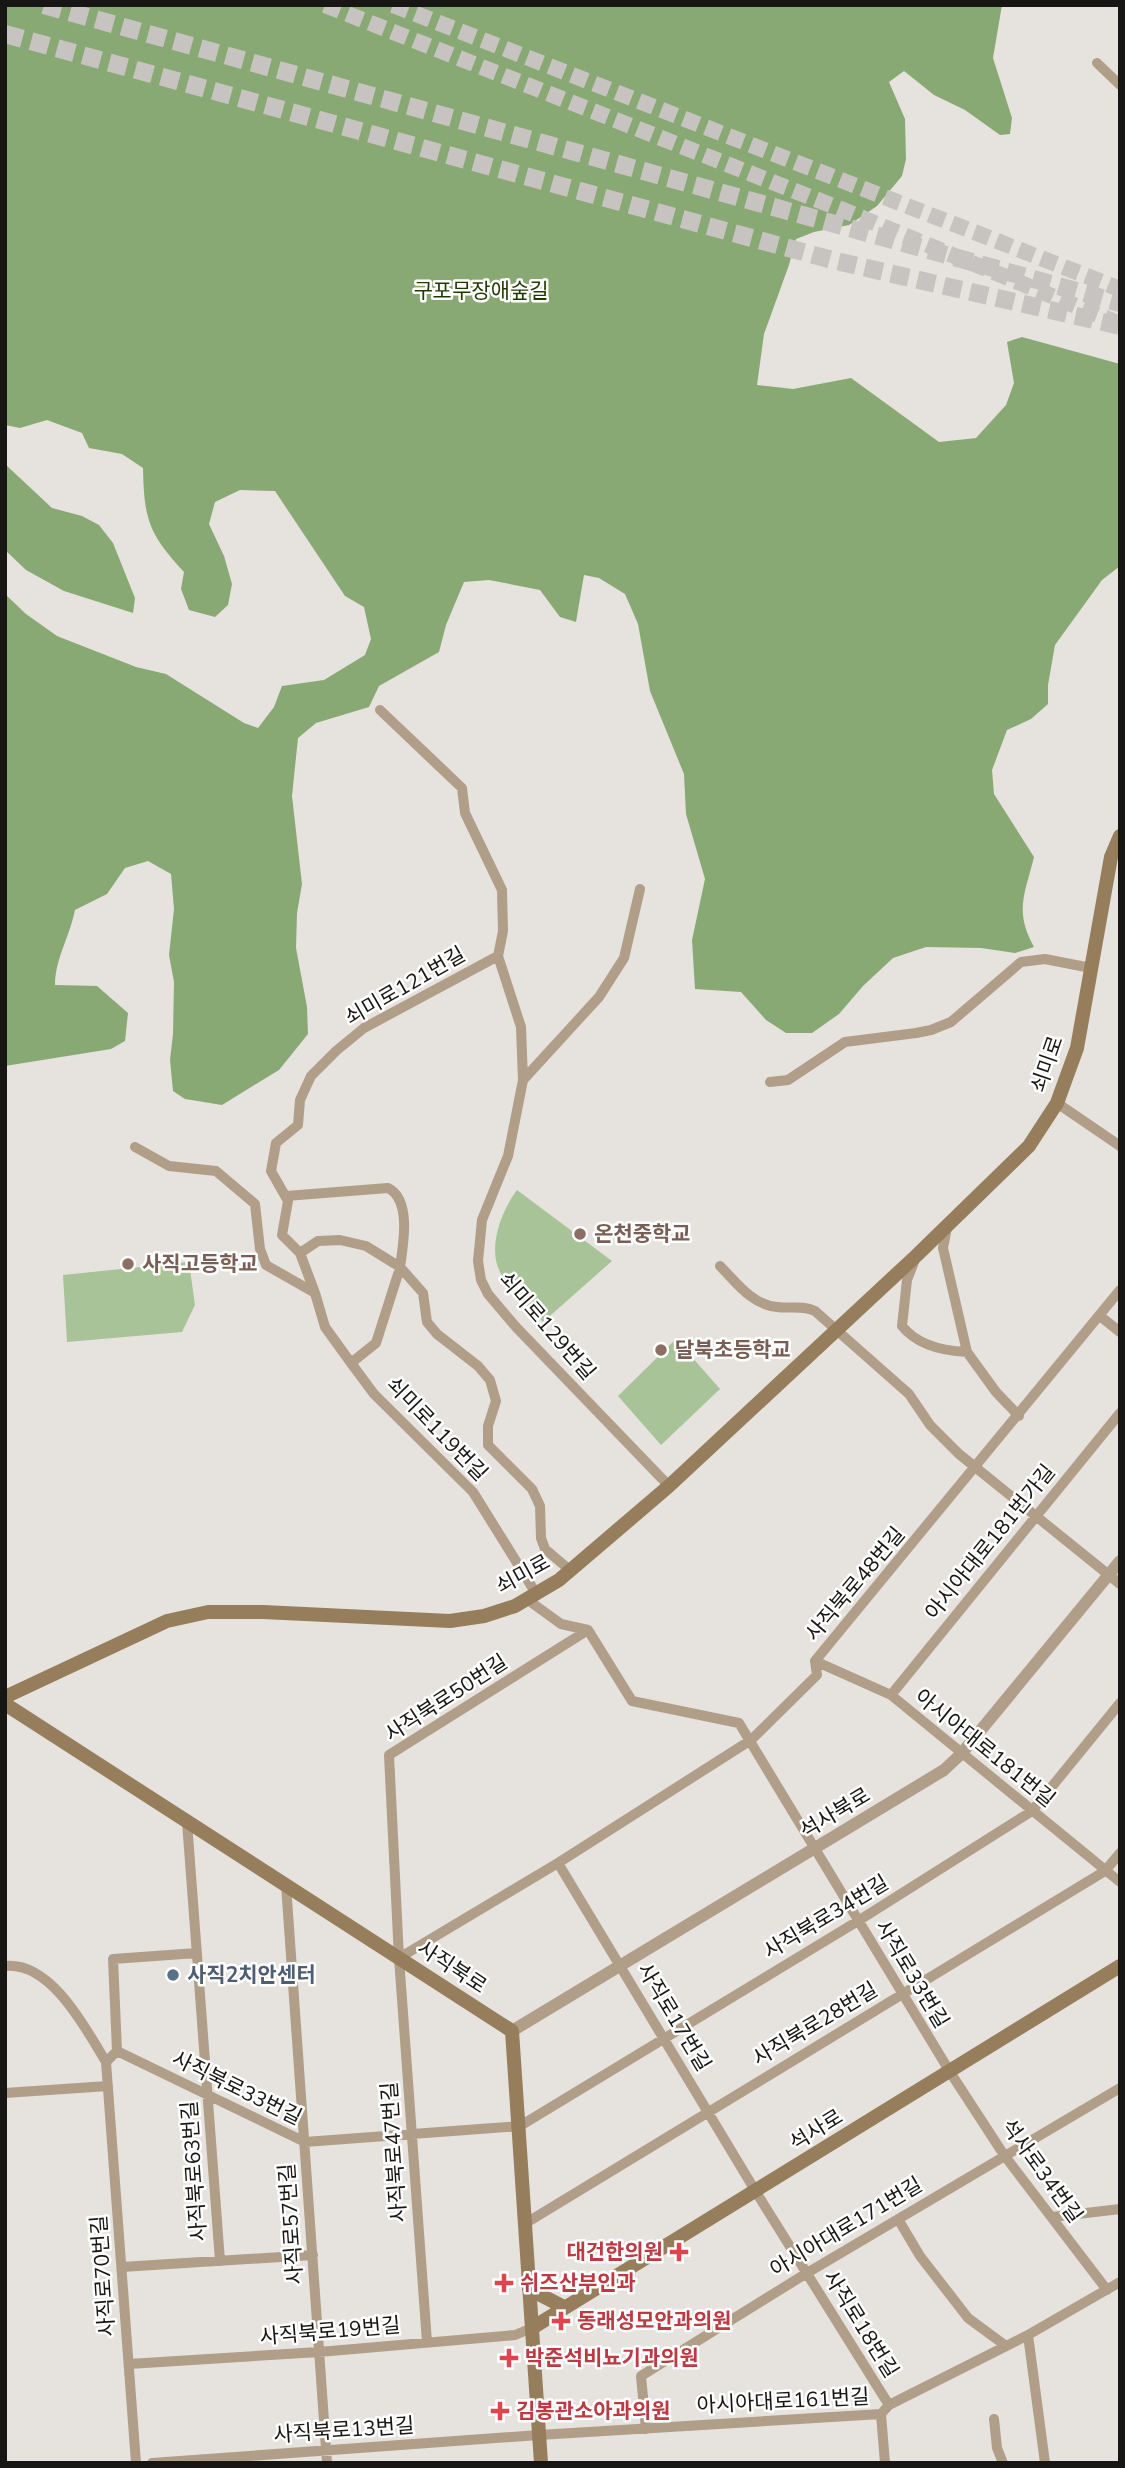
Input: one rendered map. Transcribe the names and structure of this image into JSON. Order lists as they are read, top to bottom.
{
  "streets": {
    "main road": ["쇠미로", "사직북로", "석사로"],
    "street": [
      "쇠미로121번길",
      "쇠미로129번길",
      "쇠미로119번길",
      "아시아대로181번가길",
      "사직북로48번길",
      "사직북로50번길",
      "아시아대로181번길",
      "석사북로",
      "사직북로34번길",
      "사직로33번길",
      "사직로17번길",
      "사직북로28번길",
      "사직북로33번길",
      "사직북로47번길",
      "사직북로63번길",
      "석사로34번길",
      "사직로57번길",
      "아시아대로171번길",
      "사직로70번길",
      "사직로18번길",
      "사직북로19번길",
      "아시아대로161번길",
      "사직북로13번길"
    ]
  },
  "crossings": [
    ["쇠미로121번길", "쇠미로129번길"],
    ["쇠미로121번길", "쇠미로119번길"],
    ["쇠미로", "쇠미로129번길"],
    ["쇠미로", "쇠미로119번길"],
    ["아시아대로181번가길", "아시아대로181번길"],
    ["사직북로48번길", "사직북로50번길"],
    ["사직북로48번길", "아시아대로181번길"],
    ["사직북로48번길", "사직북로"],
    ["사직북로48번길", "사직로33번길"],
    ["사직북로48번길", "사직로17번길"],
    ["사직북로48번길", "사직북로47번길"],
    ["사직북로50번길", "사직북로"],
    ["사직북로50번길", "사직로33번길"],
    ["사직북로50번길", "사직북로47번길"],
    ["아시아대로181번길", "석사북로"],
    ["아시아대로181번길", "사직북로34번길"],
    ["아시아대로181번길", "사직북로28번길"],
    ["석사북로", "사직북로"],
    ["석사북로", "사직로33번길"],
    ["석사북로", "사직로17번길"],
    ["사직북로34번길", "사직로33번길"],
    ["사직북로34번길", "사직로17번길"],
    ["사직북로34번길", "사직북로33번길"],
    ["사직북로", "사직북로47번길"],
    ["사직북로", "사직북로63번길"],
    ["사직북로", "사직로57번길"],
    ["사직로33번길", "사직북로28번길"],
    ["사직로33번길", "석사로"],
    ["사직로33번길", "석사로34번길"],
    ["사직로17번길", "사직북로28번길"],
    ["사직로17번길", "석사로"],
    ["사직로17번길", "사직로18번길"],
    ["사직북로33번길", "사직북로47번길"],
    ["사직북로33번길", "사직북로63번길"],
    ["사직북로33번길", "사직로57번길"],
    ["석사로", "석사로34번길"],
    ["석사로", "사직로18번길"],
    ["석사로", "사직북로19번길"],
    ["사직북로47번길", "사직북로19번길"],
    ["석사로34번길", "아시아대로171번길"],
    ["석사로34번길", "아시아대로161번길"],
    ["사직로57번길", "사직북로19번길"],
    ["사직로57번길", "사직북로13번길"],
    ["아시아대로171번길", "사직로18번길"],
    ["아시아대로171번길", "아시아대로161번길"],
    ["사직로70번길", "사직북로19번길"],
    ["사직로18번길", "아시아대로161번길"],
    ["아시아대로161번길", "사직북로13번길"]
  ],
  "parks": ["구포무장애숲길"],
  "places": {
    "other": [
      "온천중학교",
      "사직고등학교",
      "달북초등학교",
      "사직2치안센터"
    ],
    "health": [
      "대건한의원",
      "쉬즈산부인과",
      "동래성모안과의원",
      "박준석비뇨기과의원",
      "김봉관소아과의원"
    ]
  }
}
